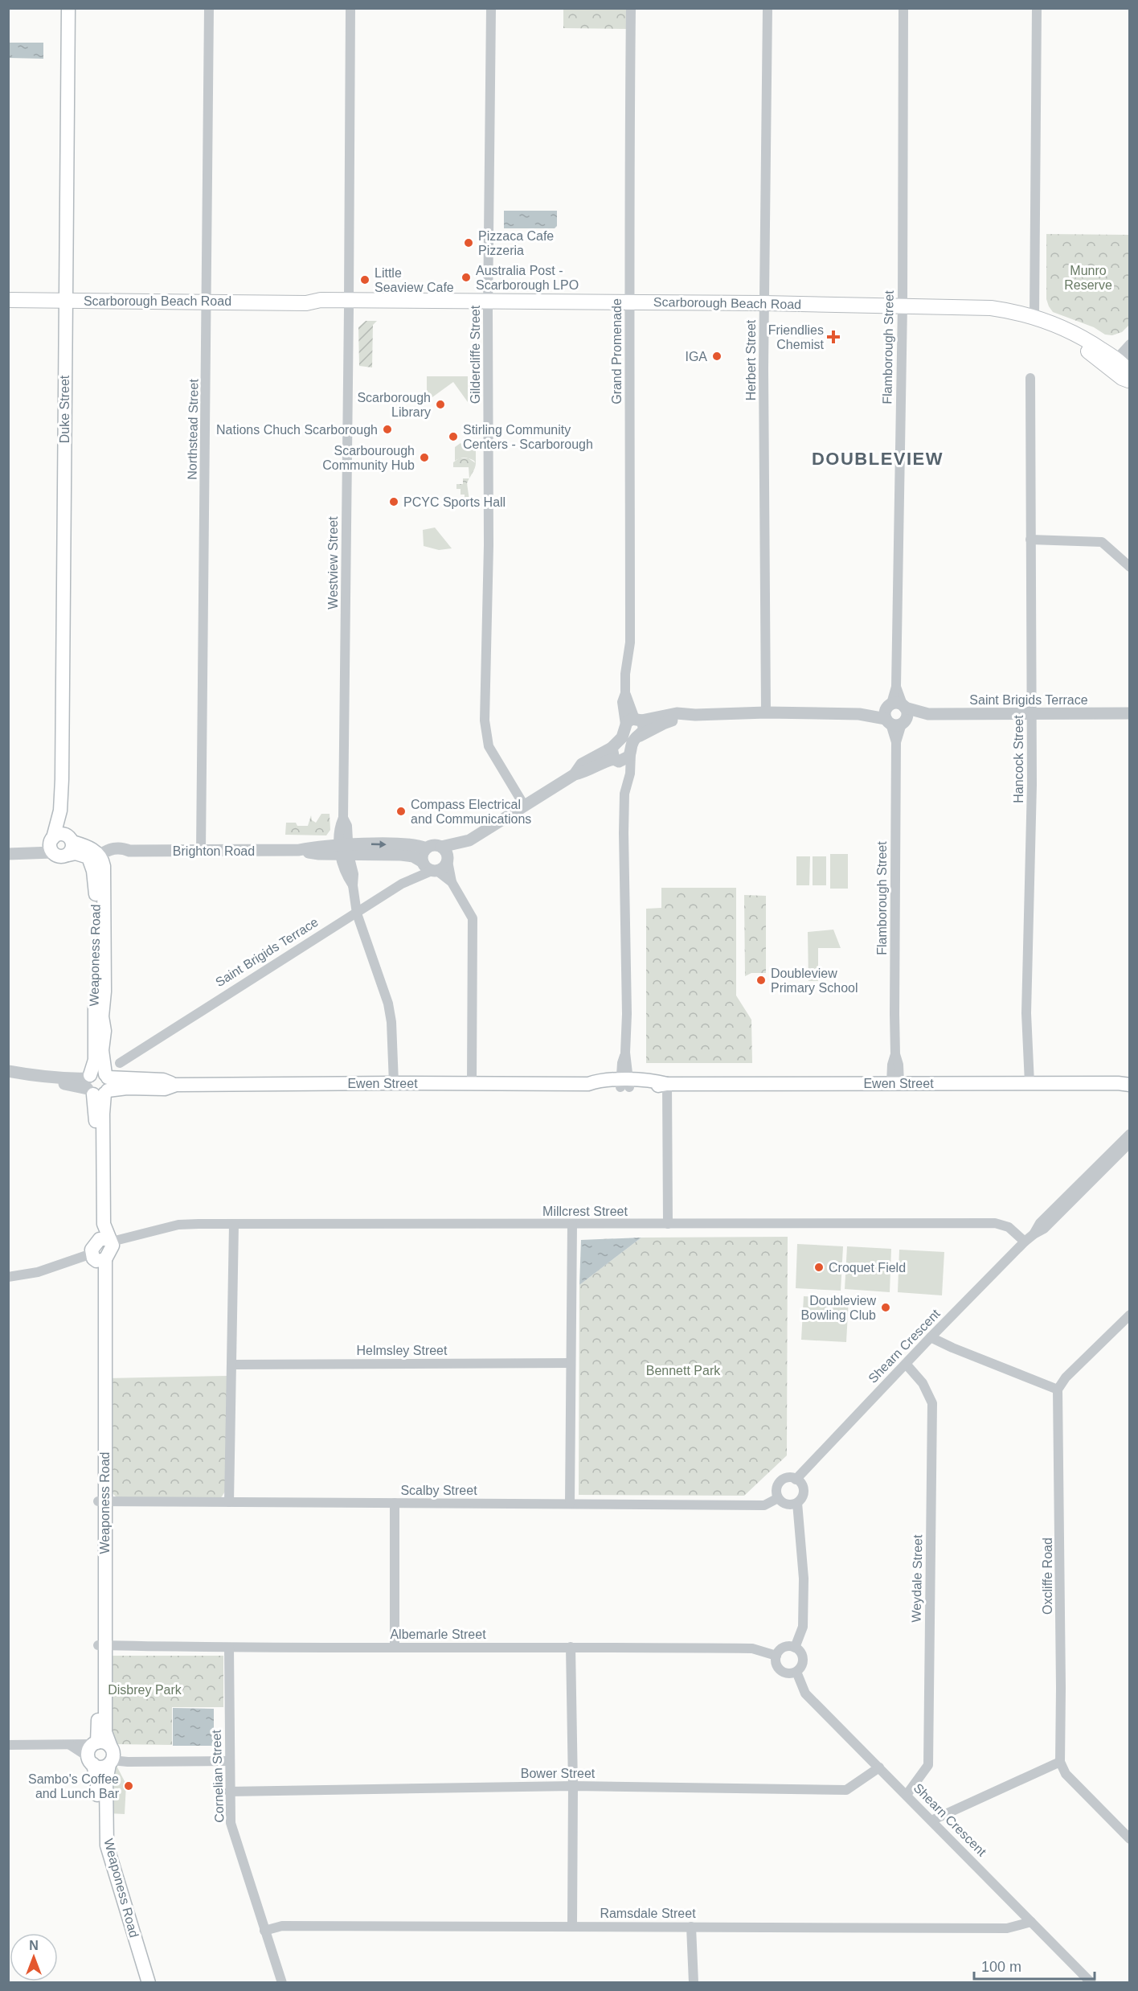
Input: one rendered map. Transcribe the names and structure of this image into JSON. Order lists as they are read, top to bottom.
{
  "streets": {
    "main road": [
      "Scarborough Beach Road",
      "Duke Street",
      "Weaponess Road",
      "Ewen Street"
    ],
    "street": [
      "Flamborough Street",
      "Grand Promenade",
      "Gildercliffe Street",
      "Herbert Street",
      "Northstead Street",
      "Westview Street",
      "Saint Brigids Terrace",
      "Hancock Street",
      "Brighton Road",
      "Millcrest Street",
      "Shearn Crescent",
      "Helmsley Street",
      "Scalby Street",
      "Oxcliffe Road",
      "Weydale Street",
      "Albemarle Street",
      "Bower Street",
      "Cornelian Street",
      "Ramsdale Street"
    ]
  },
  "crossings": [
    ["Scarborough Beach Road", "Flamborough Street"],
    ["Scarborough Beach Road", "Grand Promenade"],
    ["Scarborough Beach Road", "Gildercliffe Street"],
    ["Scarborough Beach Road", "Herbert Street"],
    ["Scarborough Beach Road", "Duke Street"],
    ["Scarborough Beach Road", "Northstead Street"],
    ["Scarborough Beach Road", "Westview Street"],
    ["Flamborough Street", "Saint Brigids Terrace"],
    ["Flamborough Street", "Ewen Street"],
    ["Grand Promenade", "Saint Brigids Terrace"],
    ["Herbert Street", "Saint Brigids Terrace"],
    ["Northstead Street", "Brighton Road"],
    ["Westview Street", "Saint Brigids Terrace"],
    ["Westview Street", "Brighton Road"],
    ["Westview Street", "Ewen Street"],
    ["Saint Brigids Terrace", "Hancock Street"],
    ["Saint Brigids Terrace", "Brighton Road"],
    ["Hancock Street", "Ewen Street"],
    ["Brighton Road", "Weaponess Road"],
    ["Weaponess Road", "Ewen Street"],
    ["Weaponess Road", "Millcrest Street"],
    ["Weaponess Road", "Scalby Street"],
    ["Weaponess Road", "Albemarle Street"],
    ["Millcrest Street", "Shearn Crescent"],
    ["Shearn Crescent", "Scalby Street"],
    ["Shearn Crescent", "Weydale Street"],
    ["Shearn Crescent", "Albemarle Street"],
    ["Shearn Crescent", "Bower Street"],
    ["Shearn Crescent", "Ramsdale Street"],
    ["Albemarle Street", "Cornelian Street"],
    ["Bower Street", "Cornelian Street"],
    ["Cornelian Street", "Ramsdale Street"]
  ],
  "districts": ["DOUBLEVIEW"],
  "parks": ["Munro Reserve", "Bennett Park", "Disbrey Park"],
  "places": {
    "other": [
      "Pizzaca Cafe Pizzeria",
      "Australia Post - Scarborough LPO",
      "Little Seaview Cafe",
      "IGA",
      "Scarborough Library",
      "Nations Chuch Scarborough",
      "Stirling Community Centers - Scarborough",
      "Scarbourough Community Hub",
      "PCYC Sports Hall",
      "Compass Electrical and Communications",
      "Doubleview Primary School",
      "Croquet Field",
      "Doubleview Bowling Club",
      "Sambo's Coffee and Lunch Bar"
    ],
    "health": ["Friendlies Chemist"]
  },
  "scale_bar": "100 m",
  "north": "top"
}
